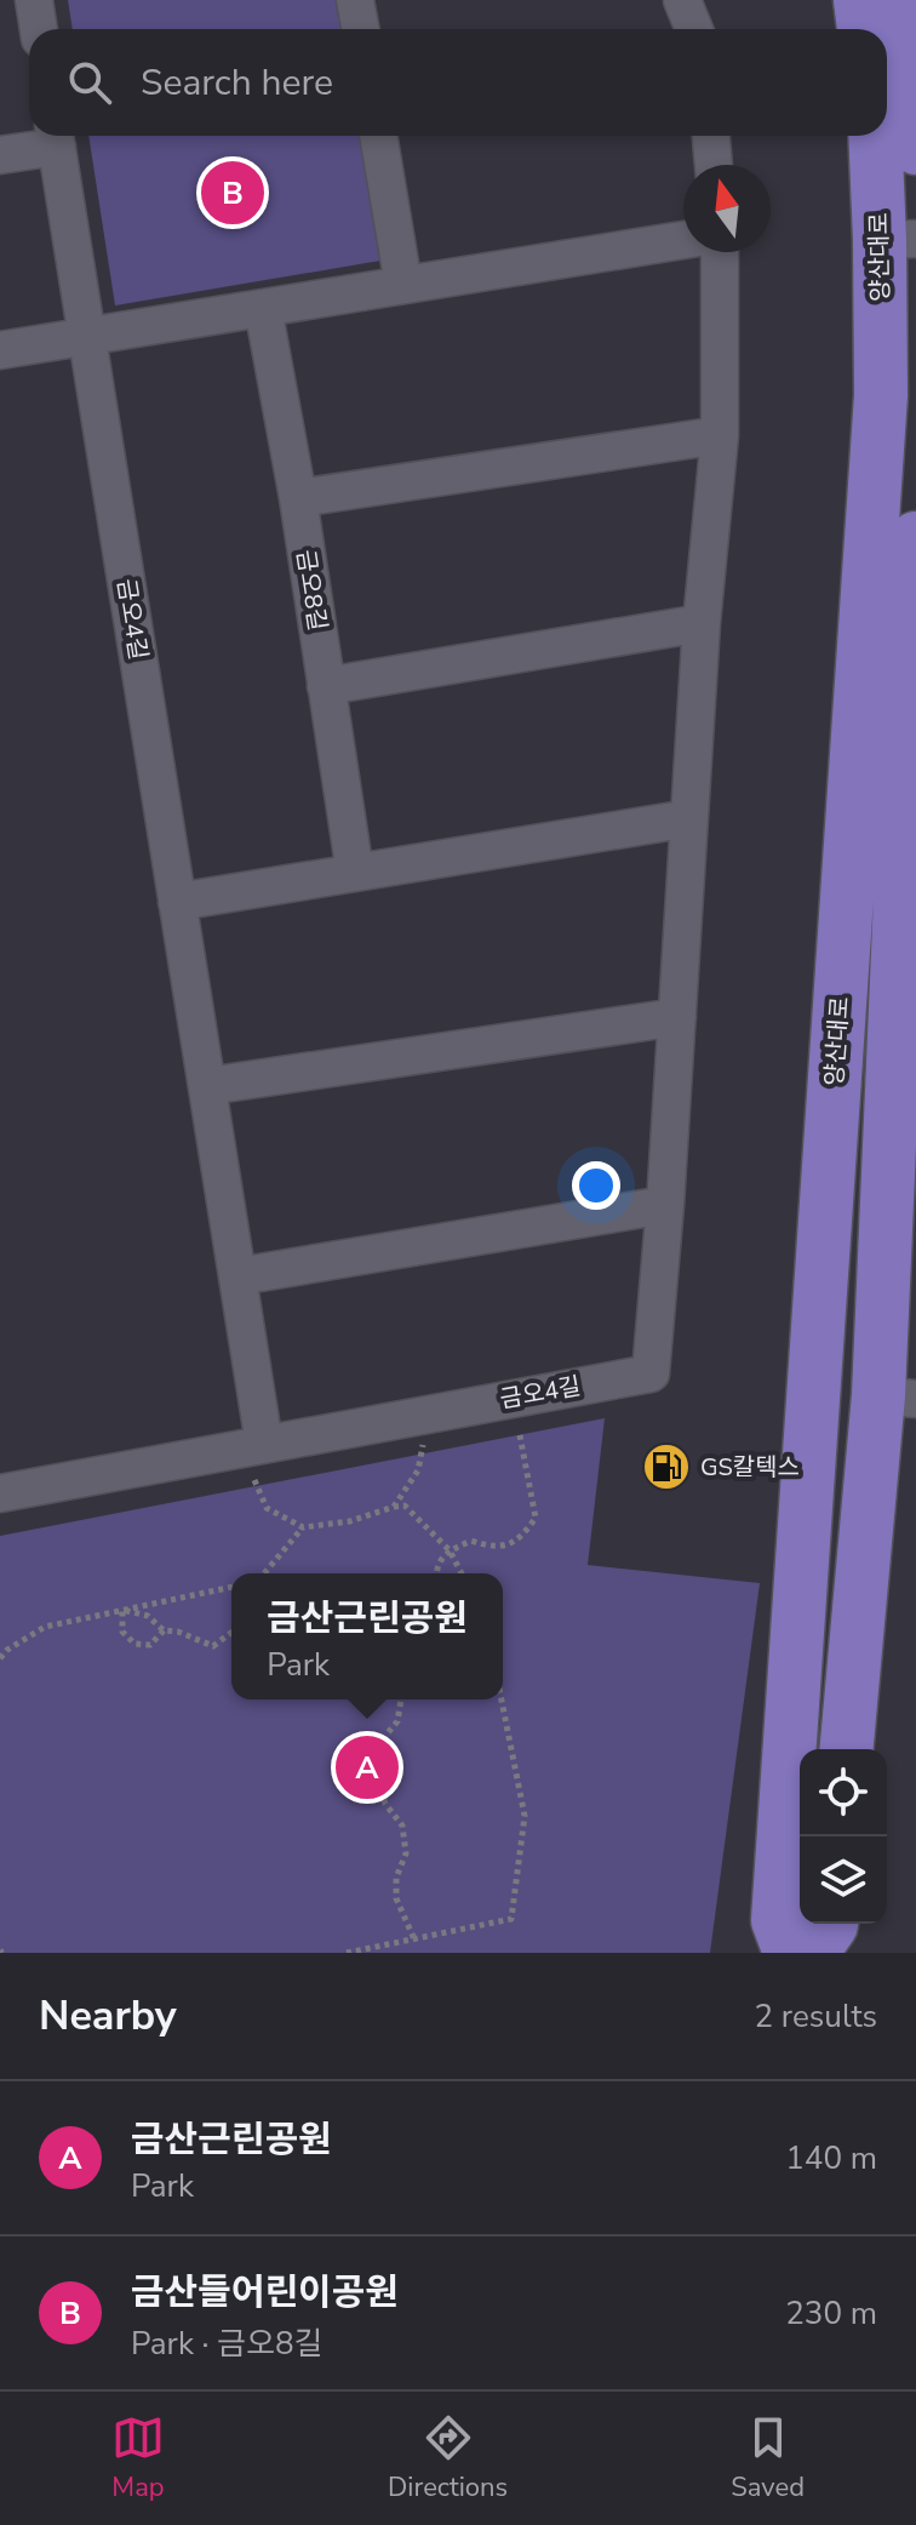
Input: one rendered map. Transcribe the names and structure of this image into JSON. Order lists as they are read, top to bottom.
{
  "streets": {
    "main road": ["양산대로"],
    "street": ["금오8길", "금오4길"]
  },
  "places": {
    "fuel station": ["GS칼텍스"]
  },
  "north": "top",
  "page": {
    "search": "Search here",
    "pins": ["B", "A"],
    "popup": ["금산근린공원", "Park"],
    "heading": ["Nearby", "2 results"],
    "list": [
      {
        "mark": "A",
        "name": "금산근린공원",
        "note": "Park",
        "value": "140 m"
      },
      {
        "mark": "B",
        "name": "금산들어린이공원",
        "note": "Park · 금오8길",
        "value": "230 m"
      }
    ],
    "nav": ["Map", "Directions", "Saved"]
  }
}
